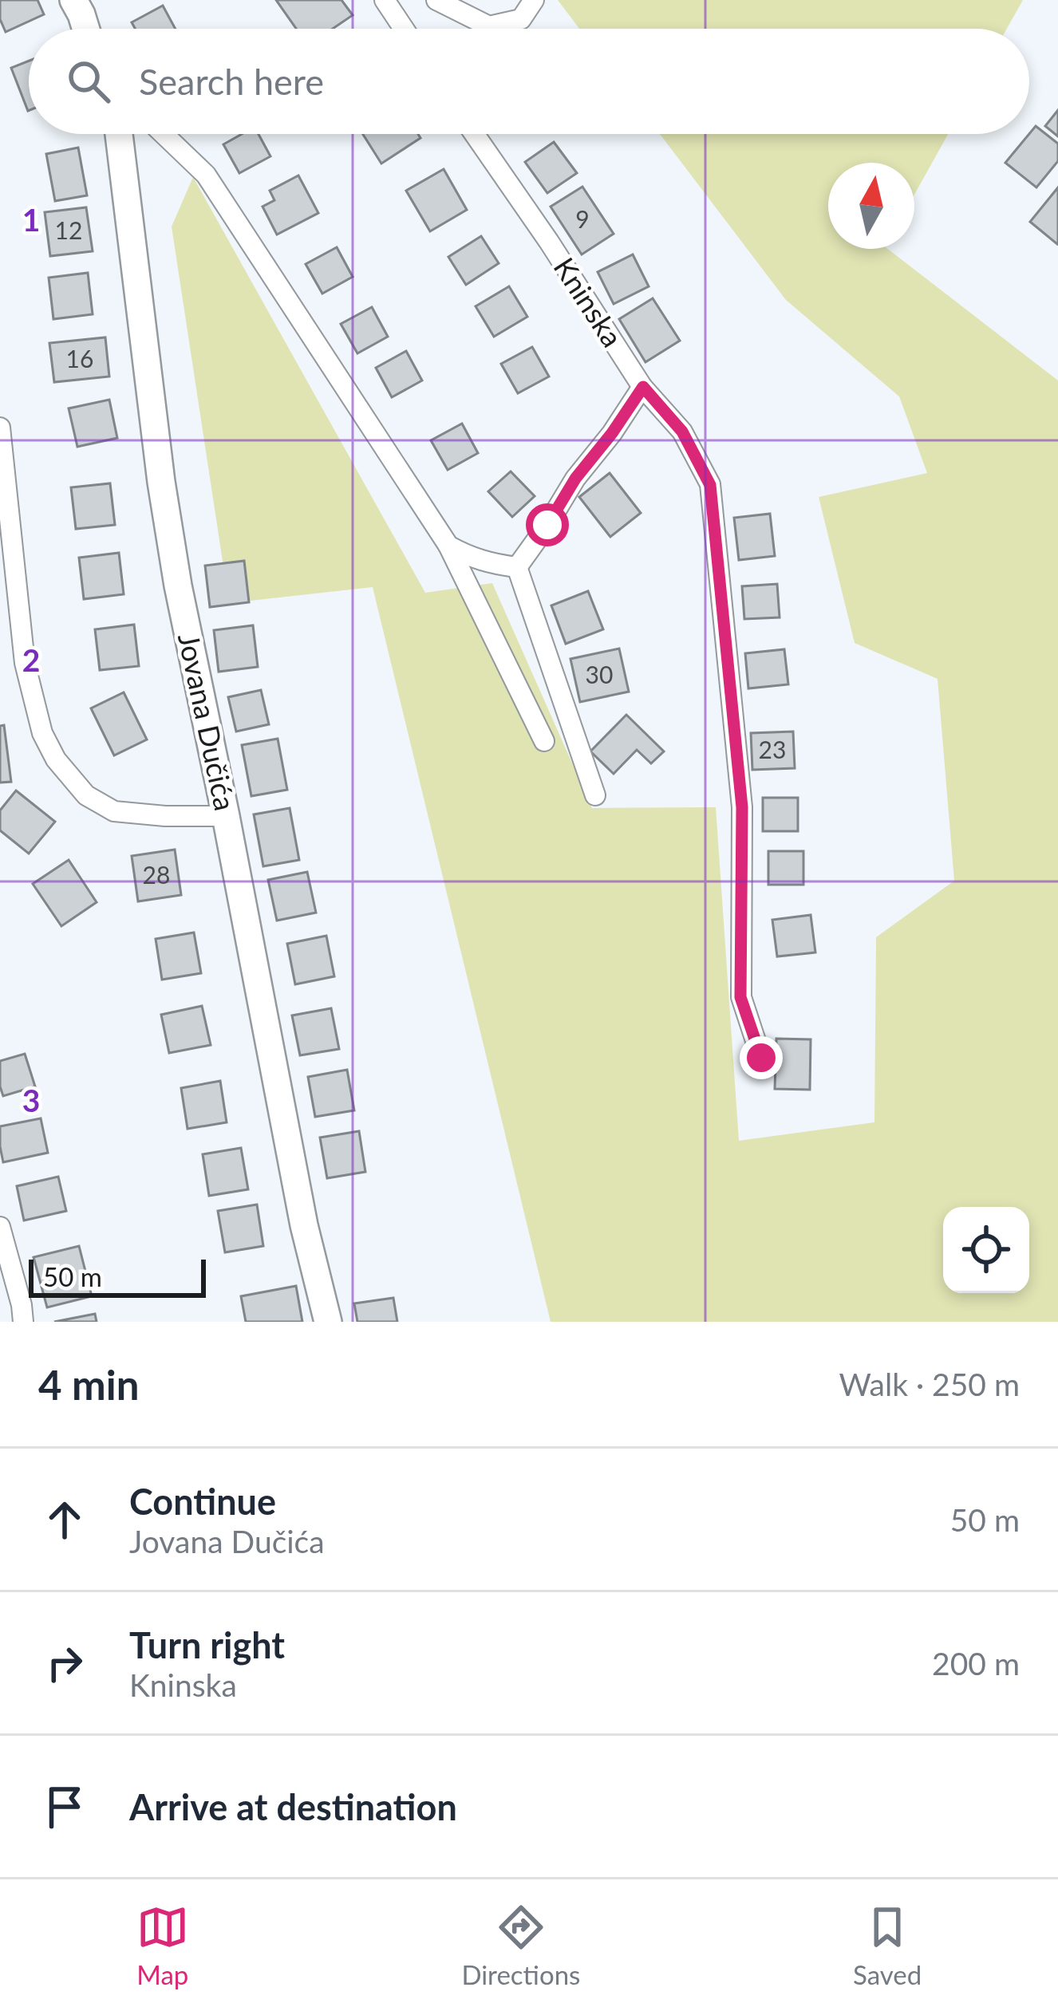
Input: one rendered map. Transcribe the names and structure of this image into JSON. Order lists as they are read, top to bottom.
{
  "streets": {
    "main road": ["Jovana Dučića"],
    "street": ["Kninska"]
  },
  "house_numbers": [
    "9",
    "12",
    "16",
    "30",
    "23",
    "28"
  ],
  "scale_bar": "50 m",
  "north": "top",
  "page": {
    "search": "Search here",
    "scale": "50 m",
    "heading": ["4 min", "Walk · 250 m"],
    "list": [
      ["Continue", "Jovana Dučića", "50 m"],
      ["Turn right", "Kninska", "200 m"],
      "Arrive at destination"
    ],
    "nav": ["Map", "Directions", "Saved"]
  },
  "grid": {
    "rows": ["1", "2", "3"]
  }
}
